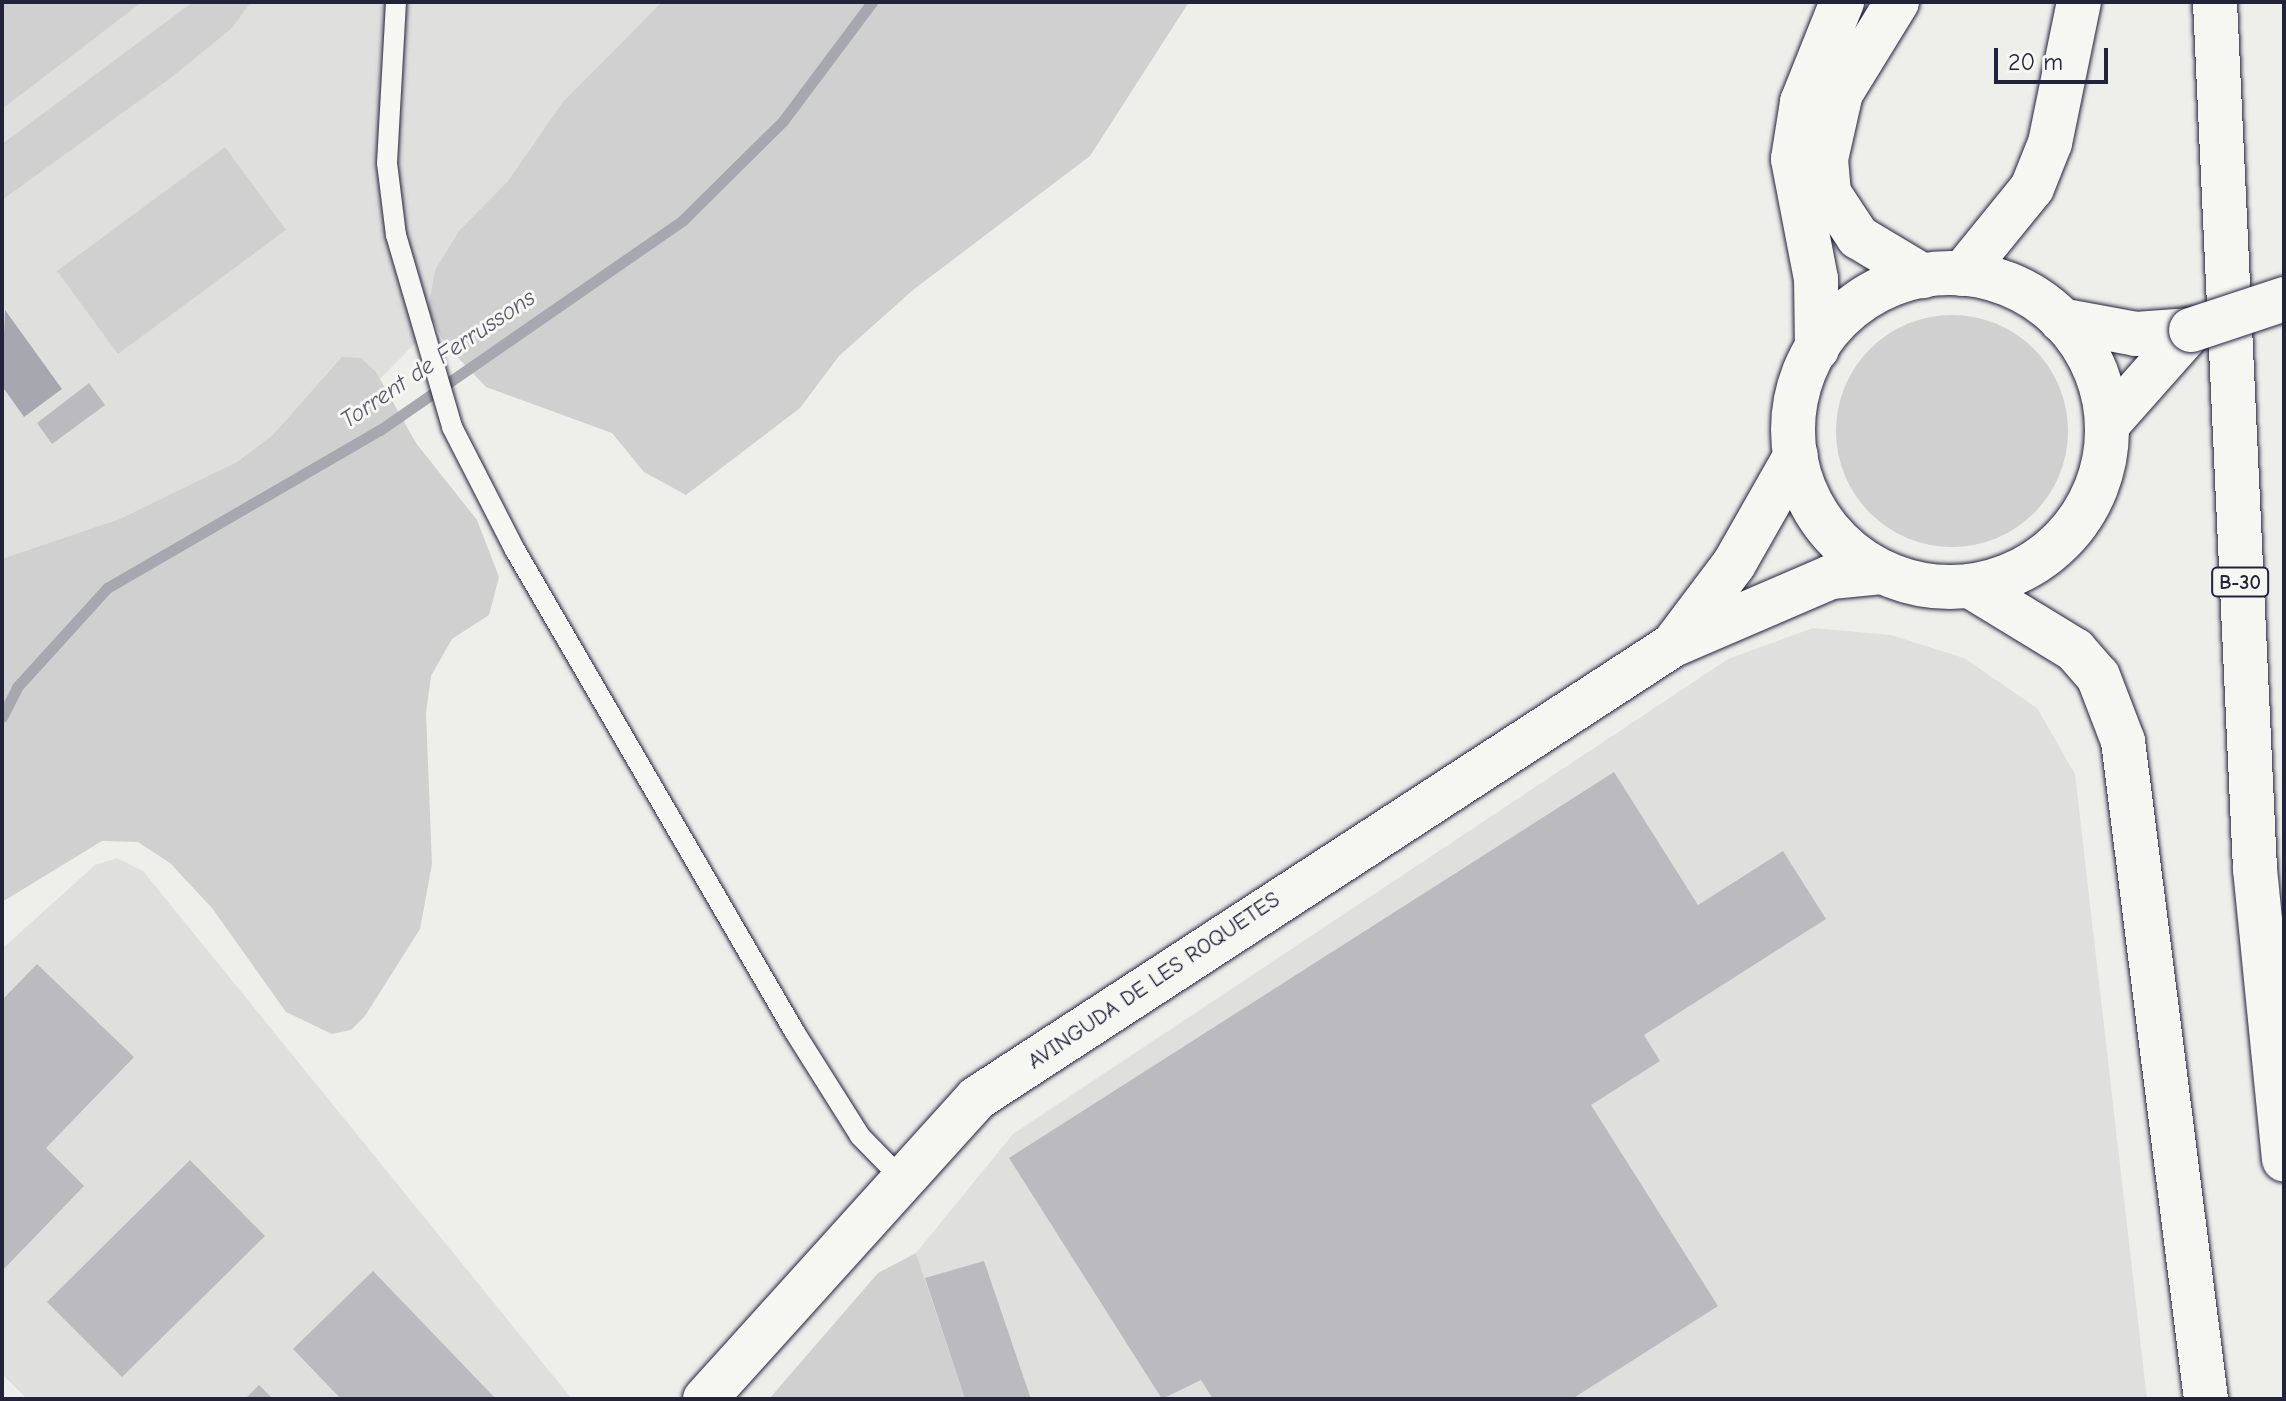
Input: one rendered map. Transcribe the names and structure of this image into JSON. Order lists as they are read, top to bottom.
{
  "streets": {
    "main road": ["B-30", "AVINGUDA DE LES ROQUETES"]
  },
  "water": ["Torrent de Ferrussons"],
  "scale_bar": "20 m"
}
